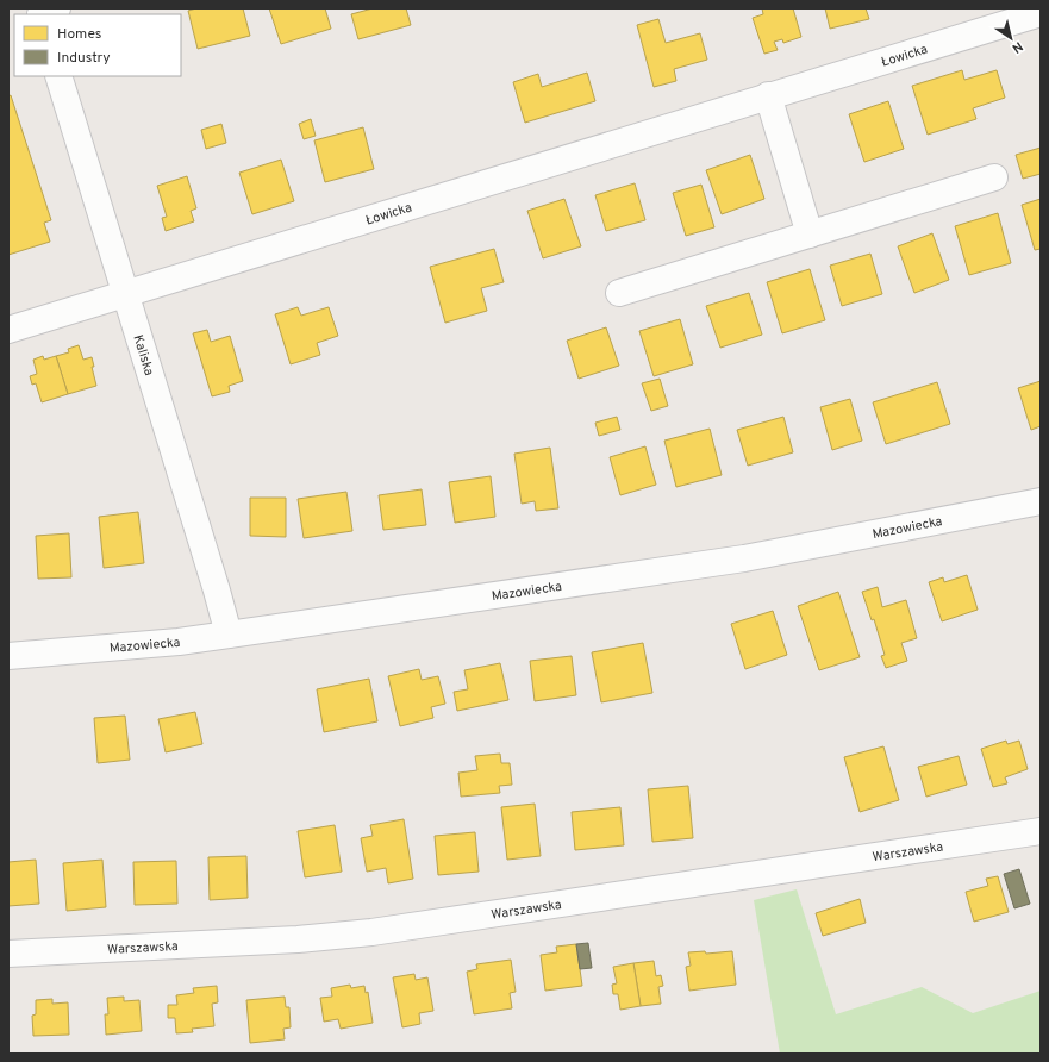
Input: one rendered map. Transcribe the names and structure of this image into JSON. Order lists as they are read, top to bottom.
{
  "streets": {
    "street": [
      "Łowicka",
      "Kaliska",
      "Mazowiecka",
      "Warszawska"
    ]
  },
  "crossings": [
    ["Łowicka", "Kaliska"],
    ["Kaliska", "Mazowiecka"]
  ],
  "legend": ["Homes", "Industry"],
  "north": "bottom right"
}
